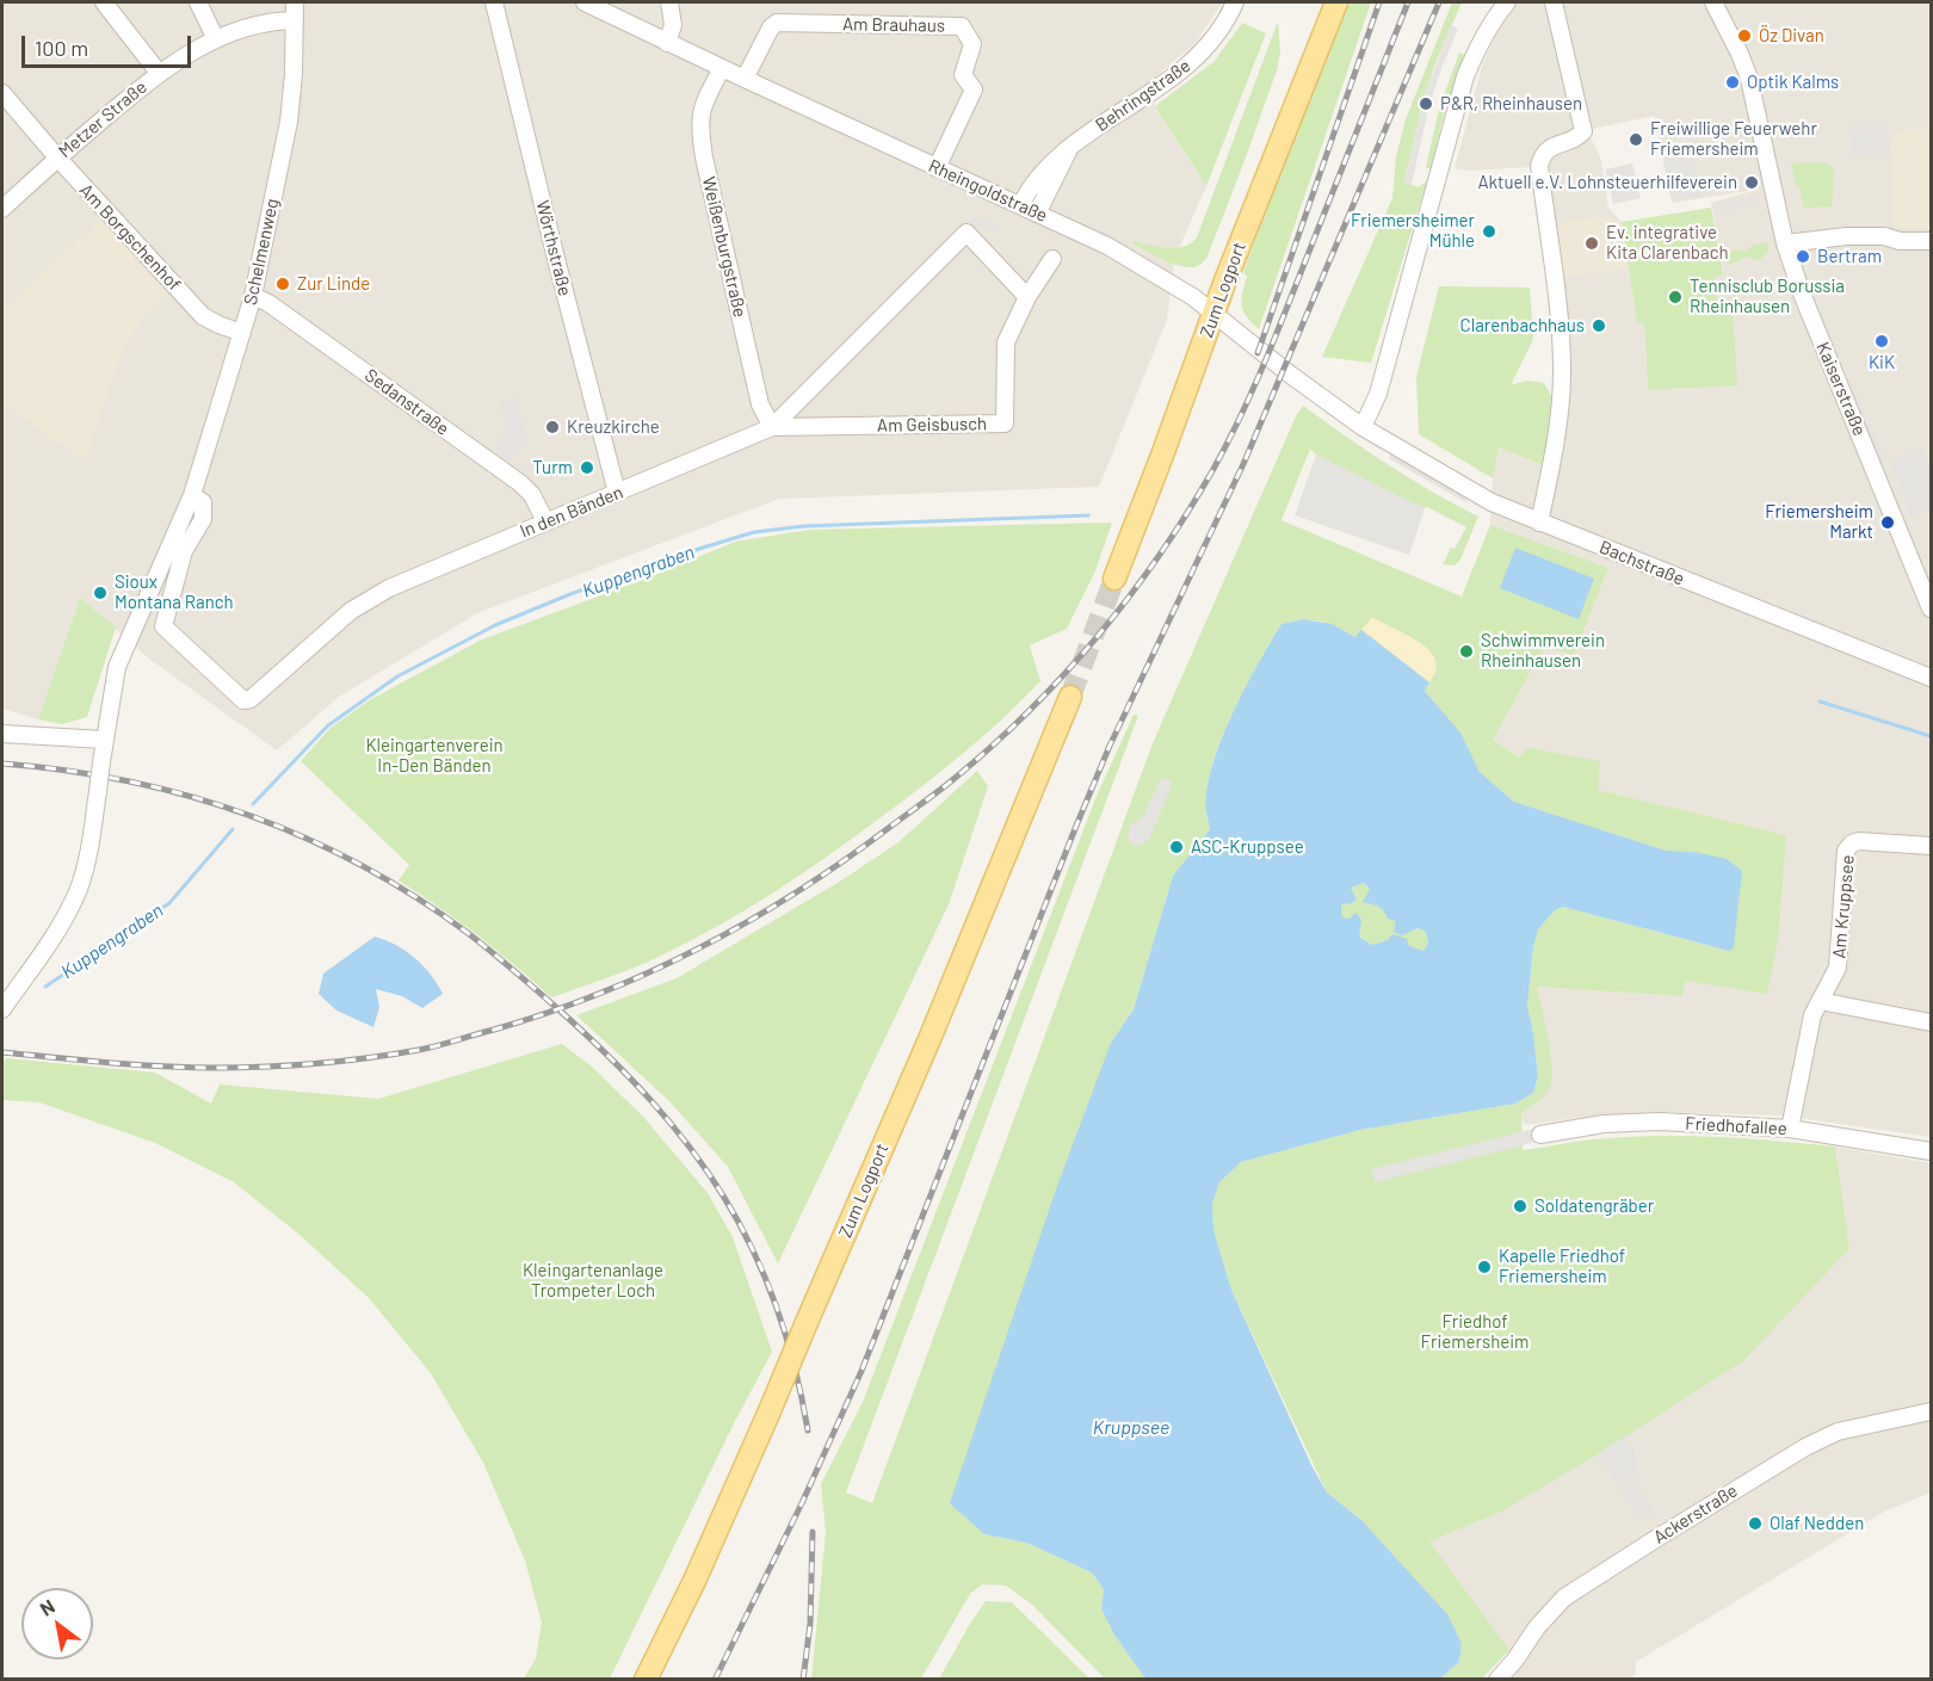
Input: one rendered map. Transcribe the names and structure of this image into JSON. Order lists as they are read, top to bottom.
{
  "streets": {
    "main road": ["Zum Logport"],
    "street": [
      "Am Brauhaus",
      "Behringstraße",
      "Metzer Straße",
      "Rheingoldstraße",
      "Am Borgschenhof",
      "Weißenburgstraße",
      "Wörthstraße",
      "Schelmenweg",
      "Kaiserstraße",
      "Sedanstraße",
      "Am Geisbusch",
      "In den Bänden",
      "Bachstraße",
      "Am Kruppsee",
      "Friedhofallee",
      "Ackerstraße"
    ]
  },
  "crossings": [
    ["Am Brauhaus", "Rheingoldstraße"],
    ["Behringstraße", "Rheingoldstraße"],
    ["Metzer Straße", "Am Borgschenhof"],
    ["Metzer Straße", "Schelmenweg"],
    ["Rheingoldstraße", "Weißenburgstraße"],
    ["Rheingoldstraße", "Zum Logport"],
    ["Rheingoldstraße", "Bachstraße"],
    ["Am Borgschenhof", "Schelmenweg"],
    ["Weißenburgstraße", "Am Geisbusch"],
    ["Weißenburgstraße", "In den Bänden"],
    ["Wörthstraße", "In den Bänden"],
    ["Schelmenweg", "Sedanstraße"],
    ["Schelmenweg", "In den Bänden"],
    ["Sedanstraße", "In den Bänden"],
    ["Am Geisbusch", "In den Bänden"],
    ["Am Kruppsee", "Friedhofallee"]
  ],
  "water": ["Kuppengraben", "Kruppsee"],
  "parks": ["Kleingartenverein In-Den Bänden", "Kleingartenanlage Trompeter Loch", "Friedhof Friemersheim"],
  "places": [
    "Öz Divan",
    "Optik Kalms",
    "P&R, Rheinhausen",
    "Freiwillige Feuerwehr Friemersheim",
    "Aktuell e.V. Lohnsteuerhilfeverein",
    "Friemersheimer Mühle",
    "Ev. integrative Kita Clarenbach",
    "Bertram",
    "Zur Linde",
    "Tennisclub Borussia Rheinhausen",
    "Clarenbachhaus",
    "KiK",
    "Kreuzkirche",
    "Turm",
    "Friemersheim Markt",
    "Sioux Montana Ranch",
    "Schwimmverein Rheinhausen",
    "ASC-Kruppsee",
    "Soldatengräber",
    "Kapelle Friedhof Friemersheim",
    "Olaf Nedden"
  ],
  "scale_bar": "100 m",
  "north": "top left"
}
